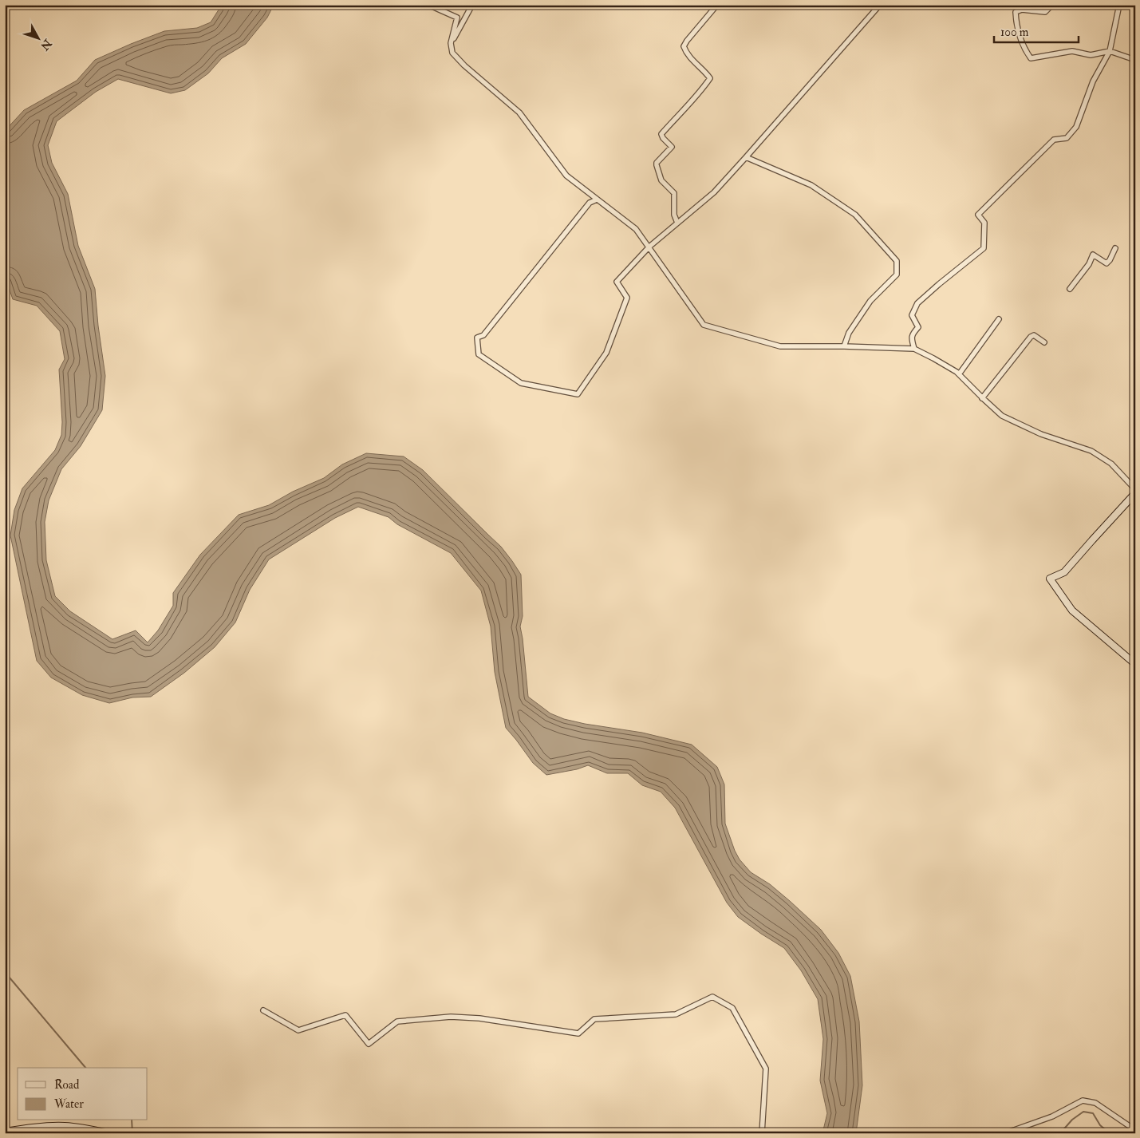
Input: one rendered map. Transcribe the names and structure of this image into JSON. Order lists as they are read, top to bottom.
{
  "legend": ["Road", "Water"],
  "scale_bar": "100 m",
  "north": "bottom right"
}
